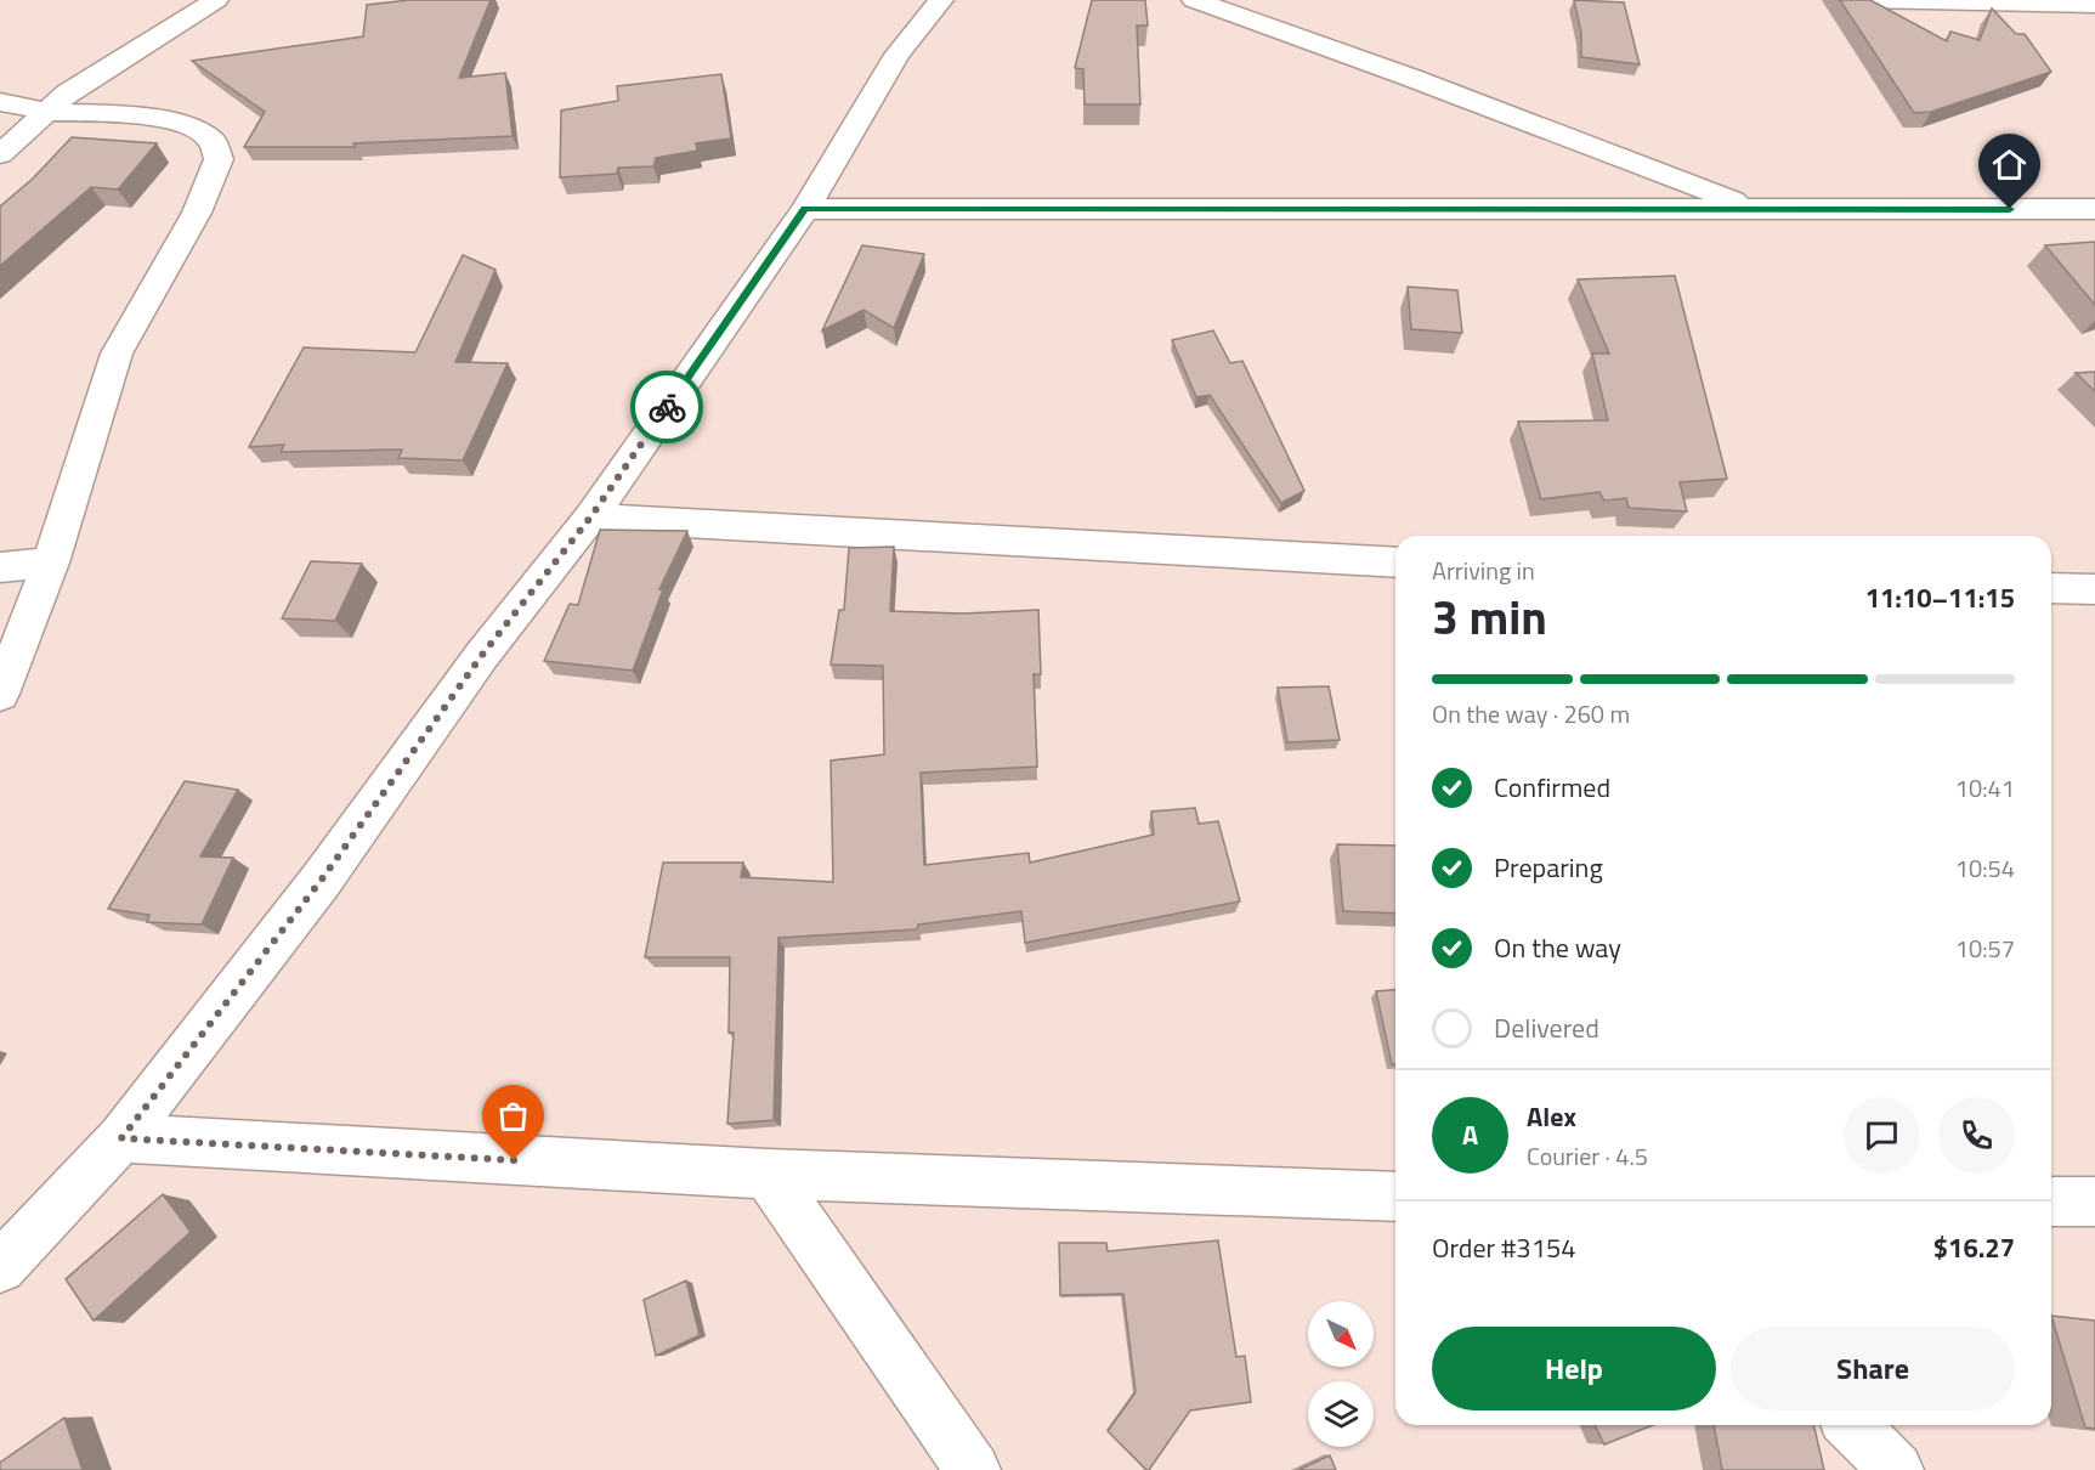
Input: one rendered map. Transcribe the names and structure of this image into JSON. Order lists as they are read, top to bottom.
{
  "north": "bottom right",
  "page": {
    "heading": ["3 min", "Arriving in", "11:10–11:15"],
    "panel": [
      "Alex",
      "Courier · 4.5",
      "Order #3154",
      "$16.27"
    ],
    "bar": "On the way · 260 m",
    "list": [
      ["Confirmed", "10:41"],
      ["Preparing", "10:54"],
      ["On the way", "10:57"],
      "Delivered"
    ],
    "round": "A",
    "buttons": ["Help", "Share"]
  }
}
